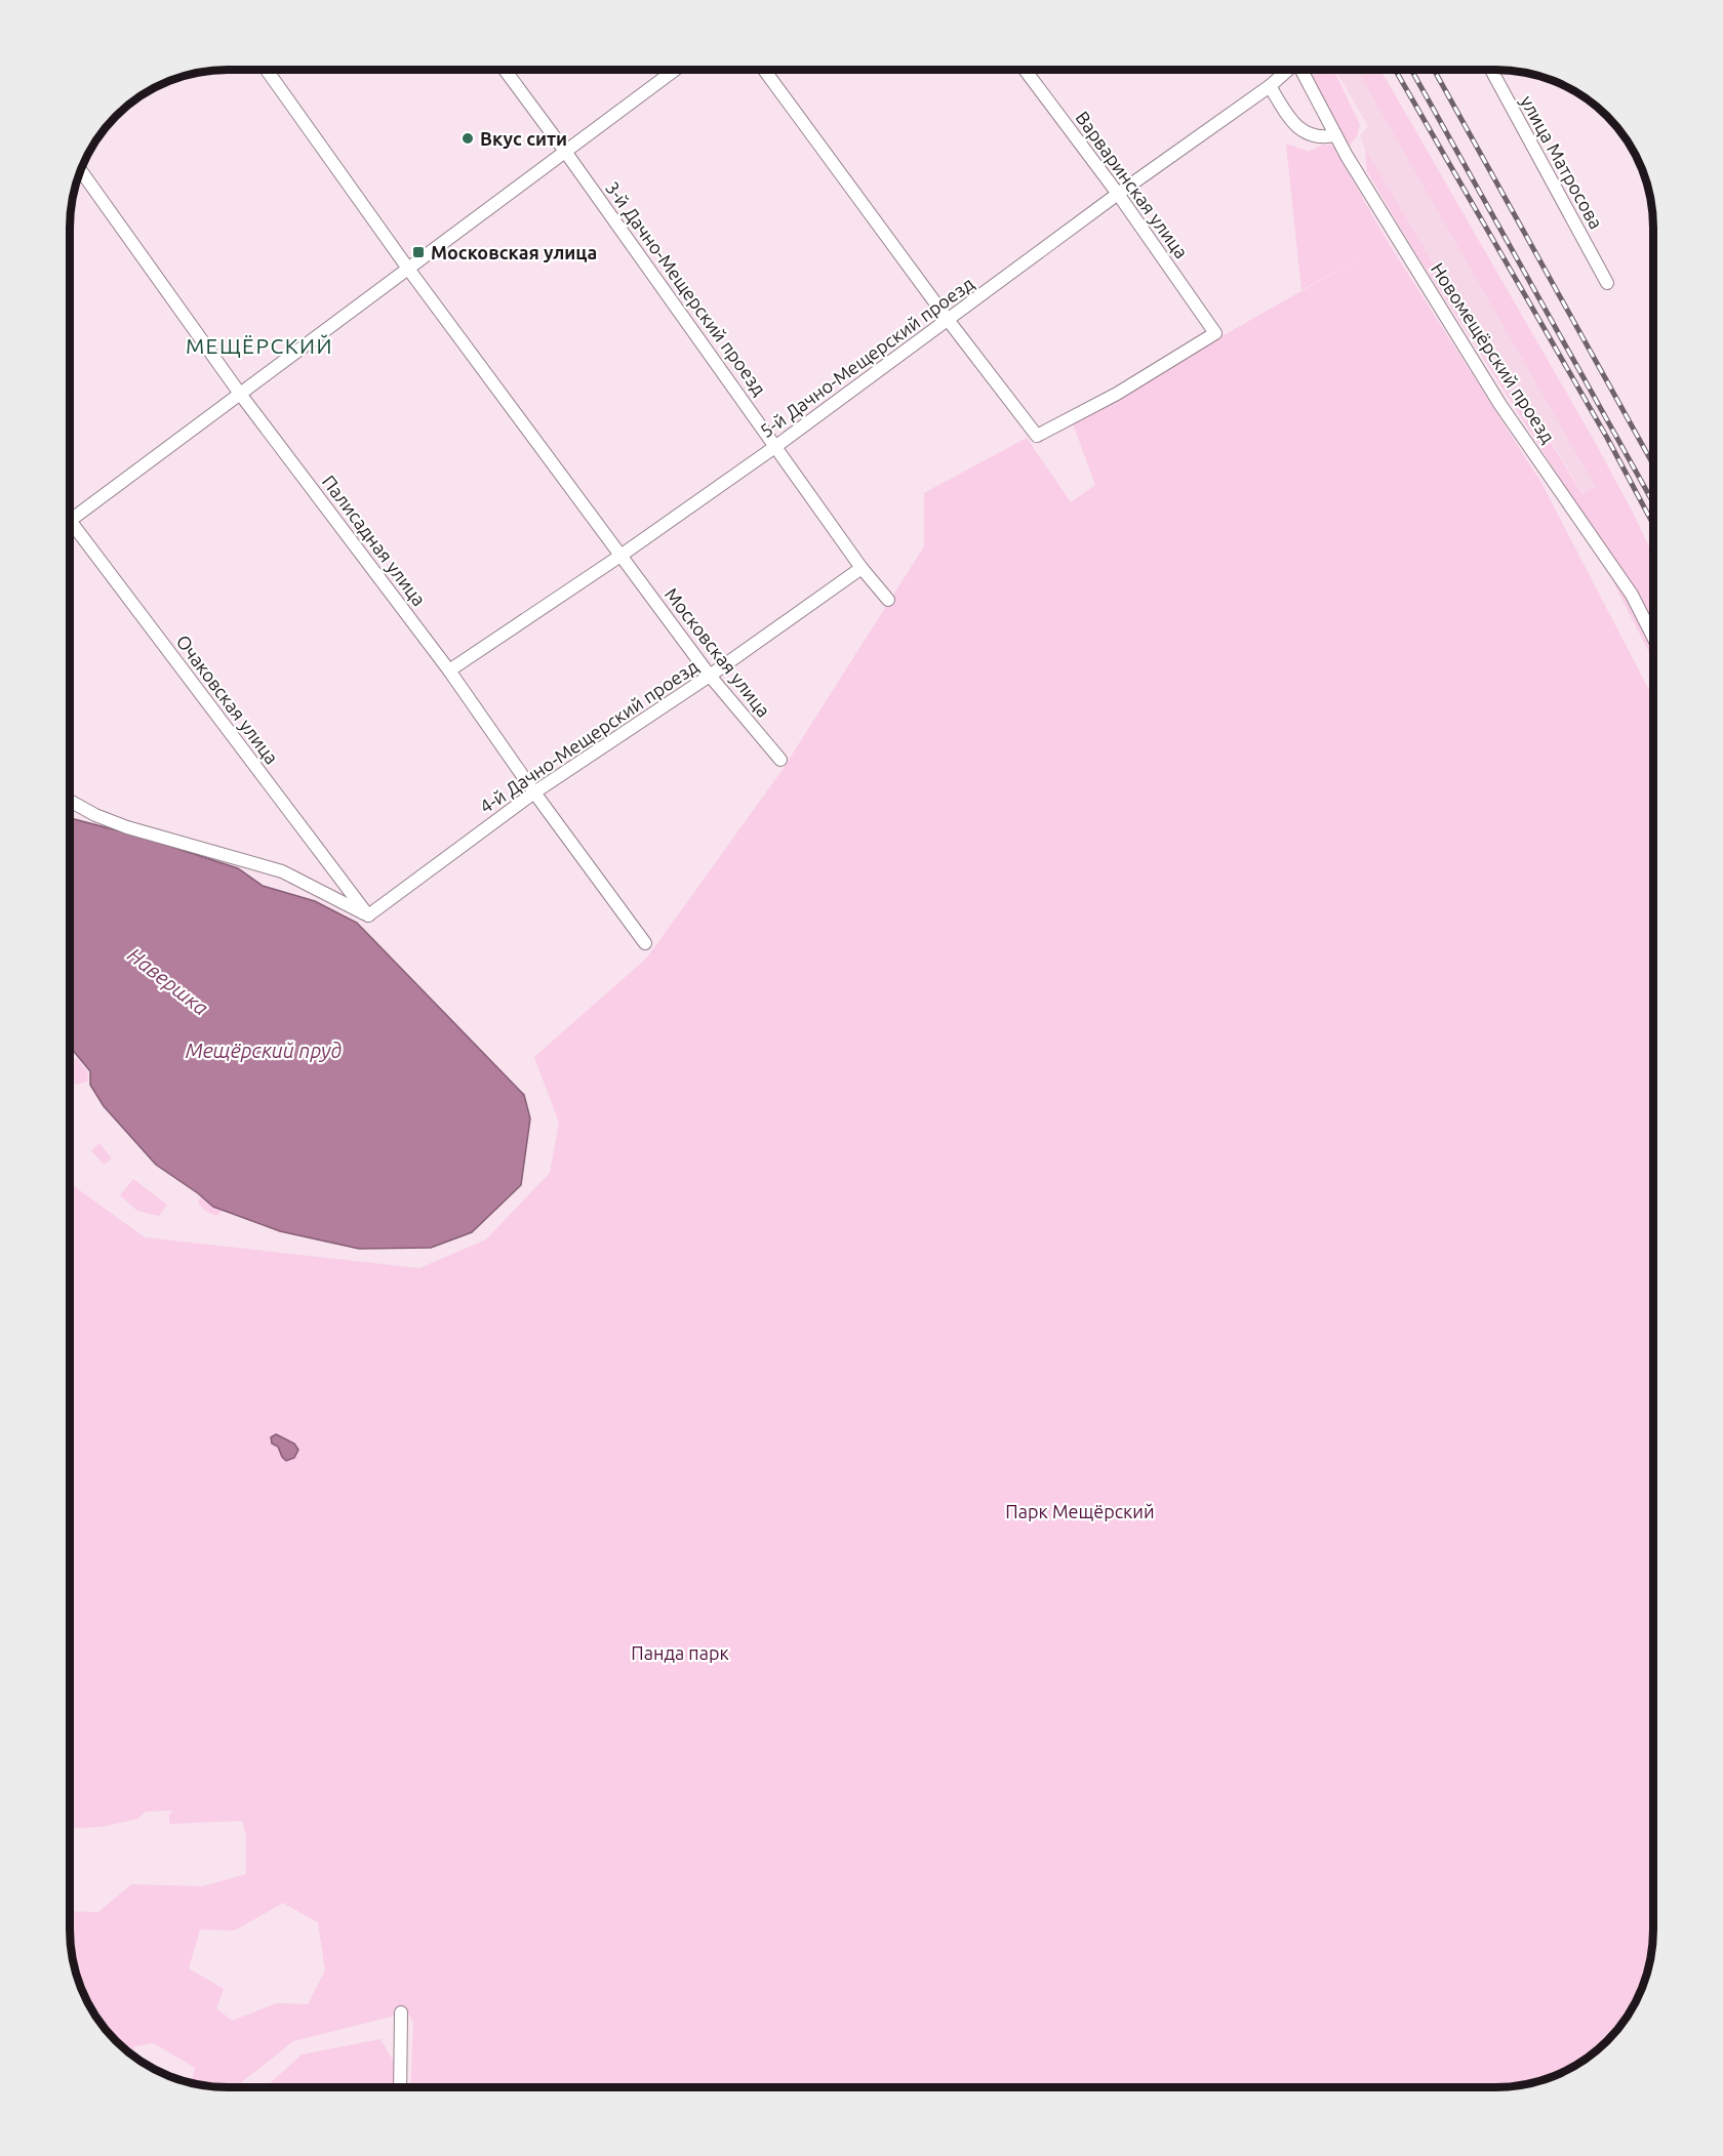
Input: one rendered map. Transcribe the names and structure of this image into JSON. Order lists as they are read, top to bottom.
{
  "streets": {
    "street": [
      "улица Матросова",
      "Варваринская улица",
      "3-й Дачно-Мещерский проезд",
      "Новомещёрский проезд",
      "5-й Дачно-Мещерский проезд",
      "Палисадная улица",
      "Московская улица",
      "Очаковская улица",
      "4-й Дачно-Мещерский проезд"
    ]
  },
  "crossings": [
    ["Варваринская улица", "5-й Дачно-Мещерский проезд"],
    ["3-й Дачно-Мещерский проезд", "5-й Дачно-Мещерский проезд"],
    ["3-й Дачно-Мещерский проезд", "4-й Дачно-Мещерский проезд"],
    ["5-й Дачно-Мещерский проезд", "Палисадная улица"],
    ["5-й Дачно-Мещерский проезд", "Московская улица"],
    ["Палисадная улица", "4-й Дачно-Мещерский проезд"],
    ["Московская улица", "4-й Дачно-Мещерский проезд"],
    ["Очаковская улица", "4-й Дачно-Мещерский проезд"]
  ],
  "districts": ["МЕЩЁРСКИЙ"],
  "water": ["Навершка", "Мещёрский пруд"],
  "parks": ["Парк Мещёрский", "Панда парк"],
  "places": {
    "other": ["Вкус сити"],
    "transit": ["Московская улица"]
  }
}
